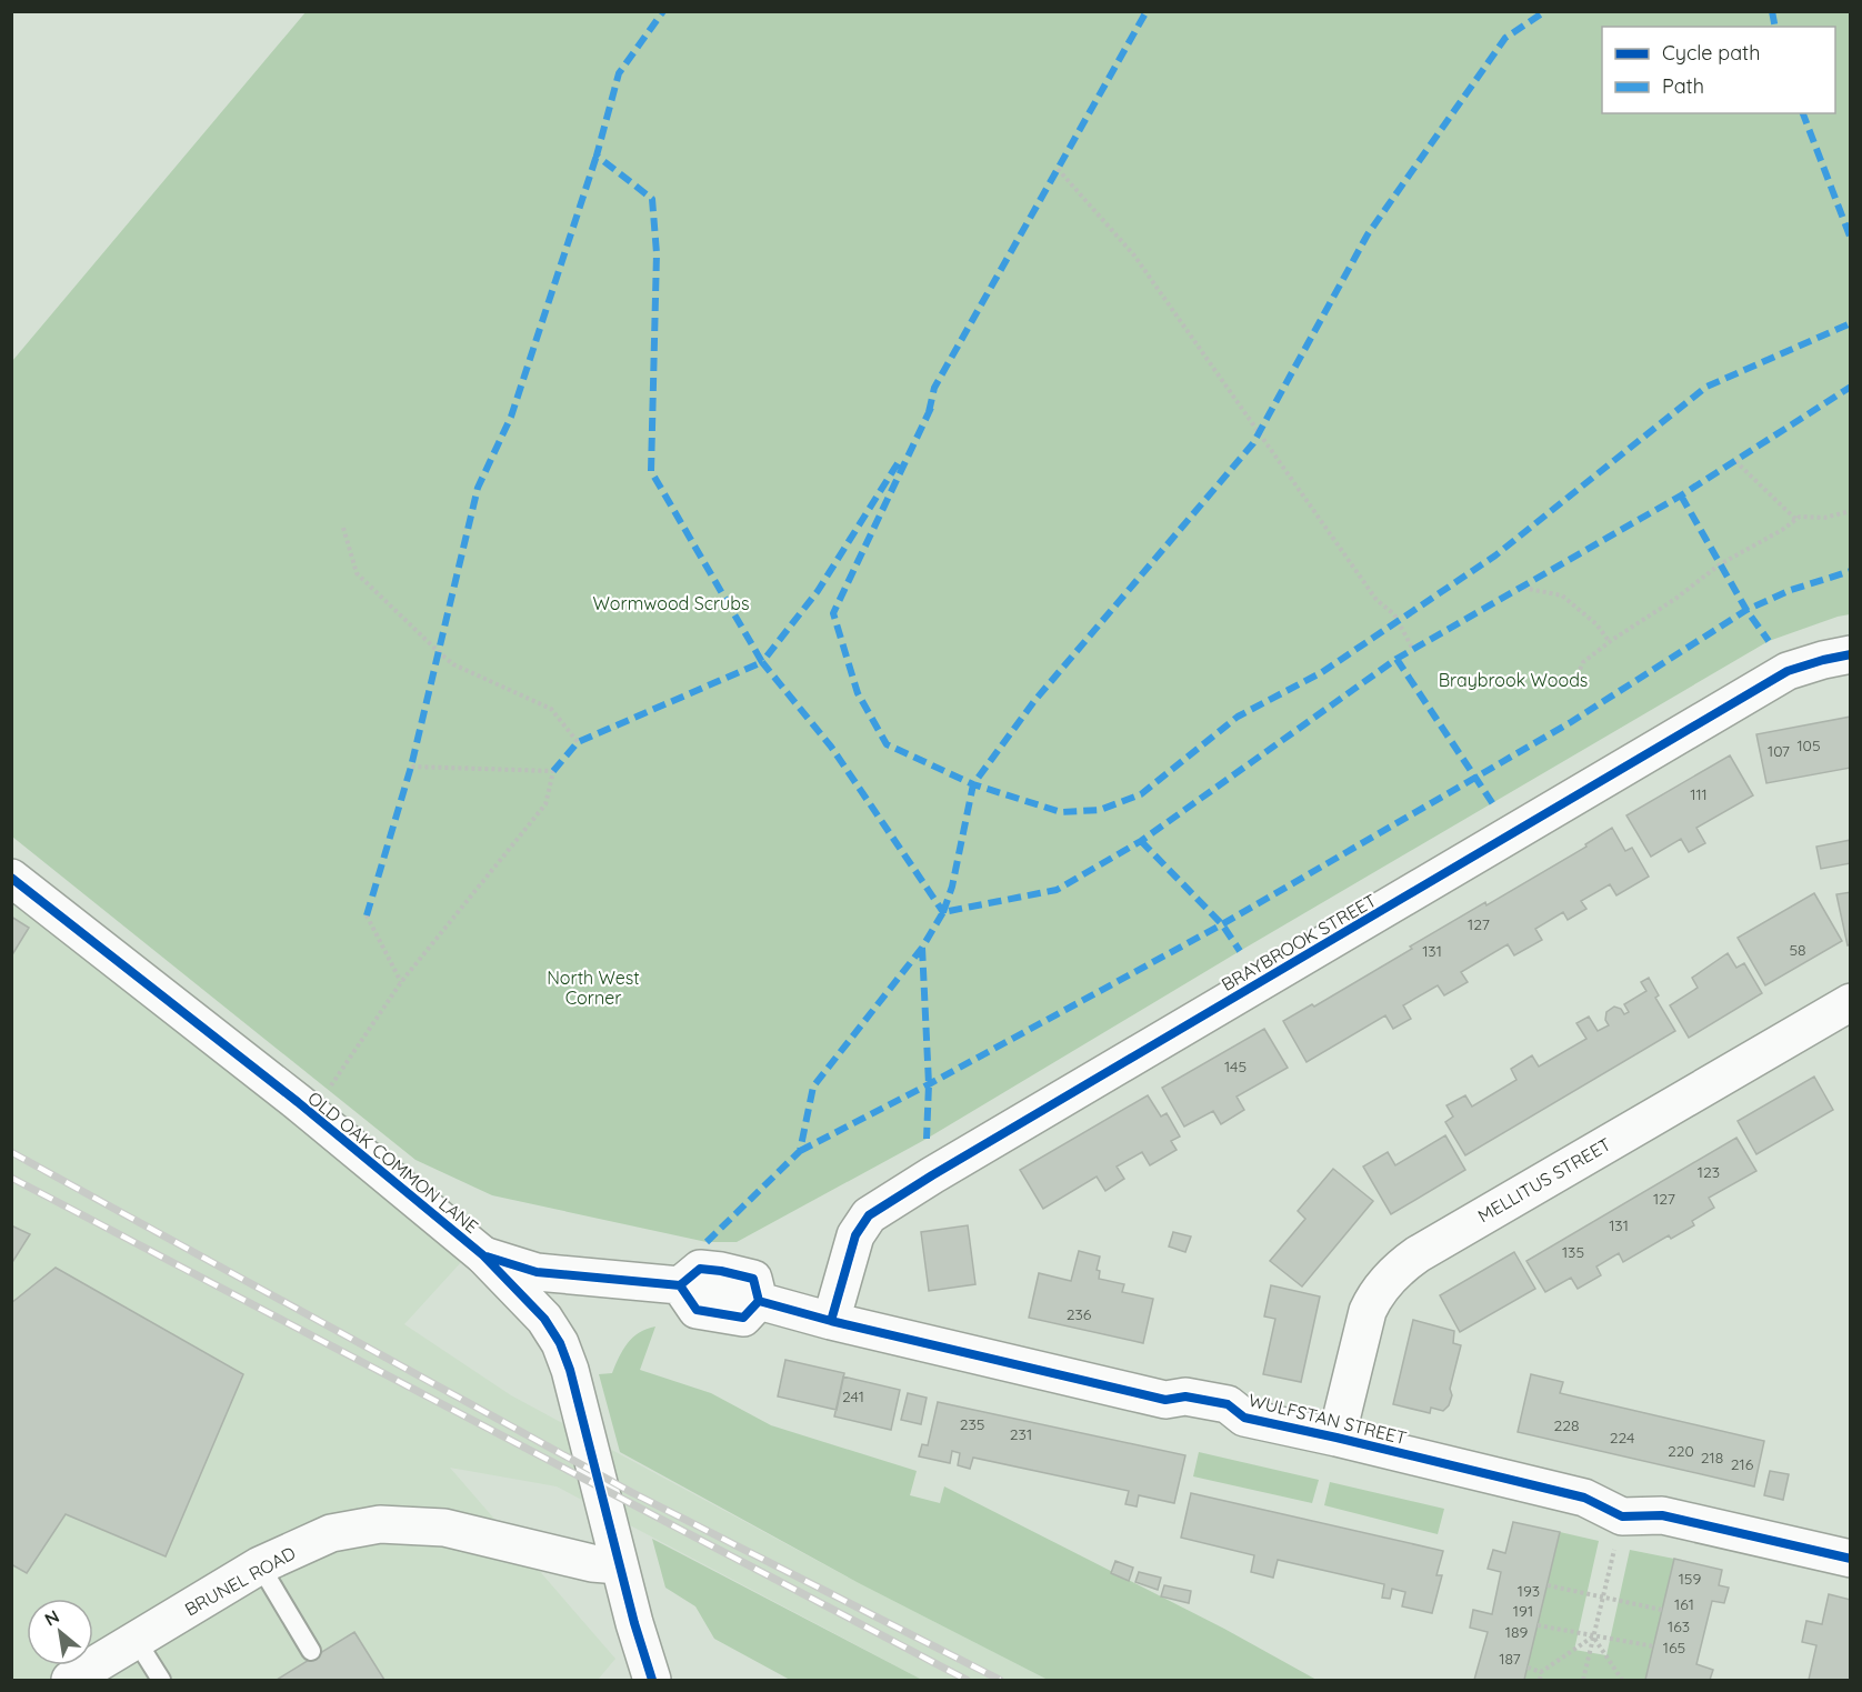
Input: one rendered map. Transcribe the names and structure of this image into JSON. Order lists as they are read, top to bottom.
{
  "streets": {
    "street": [
      "BRAYBROOK STREET",
      "OLD OAK COMMON LANE",
      "MELLITUS STREET",
      "WULFSTAN STREET",
      "BRUNEL ROAD"
    ]
  },
  "crossings": [
    ["BRAYBROOK STREET", "WULFSTAN STREET"],
    ["OLD OAK COMMON LANE", "WULFSTAN STREET"],
    ["OLD OAK COMMON LANE", "BRUNEL ROAD"],
    ["MELLITUS STREET", "WULFSTAN STREET"]
  ],
  "parks": ["Wormwood Scrubs", "Braybrook Woods", "North West Corner"],
  "house_numbers": [
    "105",
    "107",
    "111",
    "127",
    "58",
    "131",
    "145",
    "123",
    "127",
    "131",
    "135",
    "236",
    "241",
    "235",
    "228",
    "231",
    "224",
    "220",
    "218",
    "216",
    "159",
    "193",
    "161",
    "191",
    "163",
    "189",
    "165",
    "187"
  ],
  "legend": ["Cycle path", "Path"],
  "north": "top left"
}
